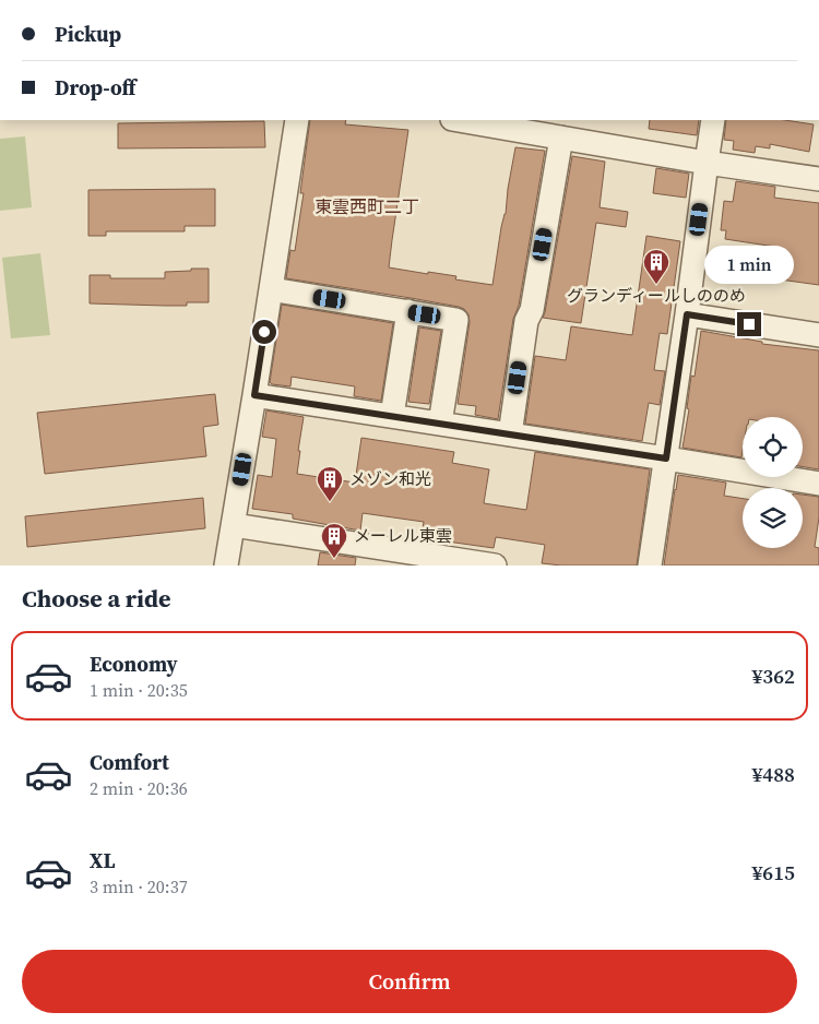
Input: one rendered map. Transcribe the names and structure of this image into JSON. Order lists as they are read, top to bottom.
{
  "districts": ["東雲西町二丁"],
  "places": {
    "building": ["グランディールしののめ", "メゾン和光", "メーレル東雲"]
  },
  "page": {
    "banner": ["Pickup", "Drop-off"],
    "bubble": "1 min",
    "heading": "Choose a ride",
    "list": [
      {
        "name": "Economy",
        "note": "1 min · 20:35",
        "value": "¥362"
      },
      {
        "name": "Comfort",
        "note": "2 min · 20:36",
        "value": "¥488"
      },
      {
        "name": "XL",
        "note": "3 min · 20:37",
        "value": "¥615"
      }
    ],
    "buttons": "Confirm"
  }
}
